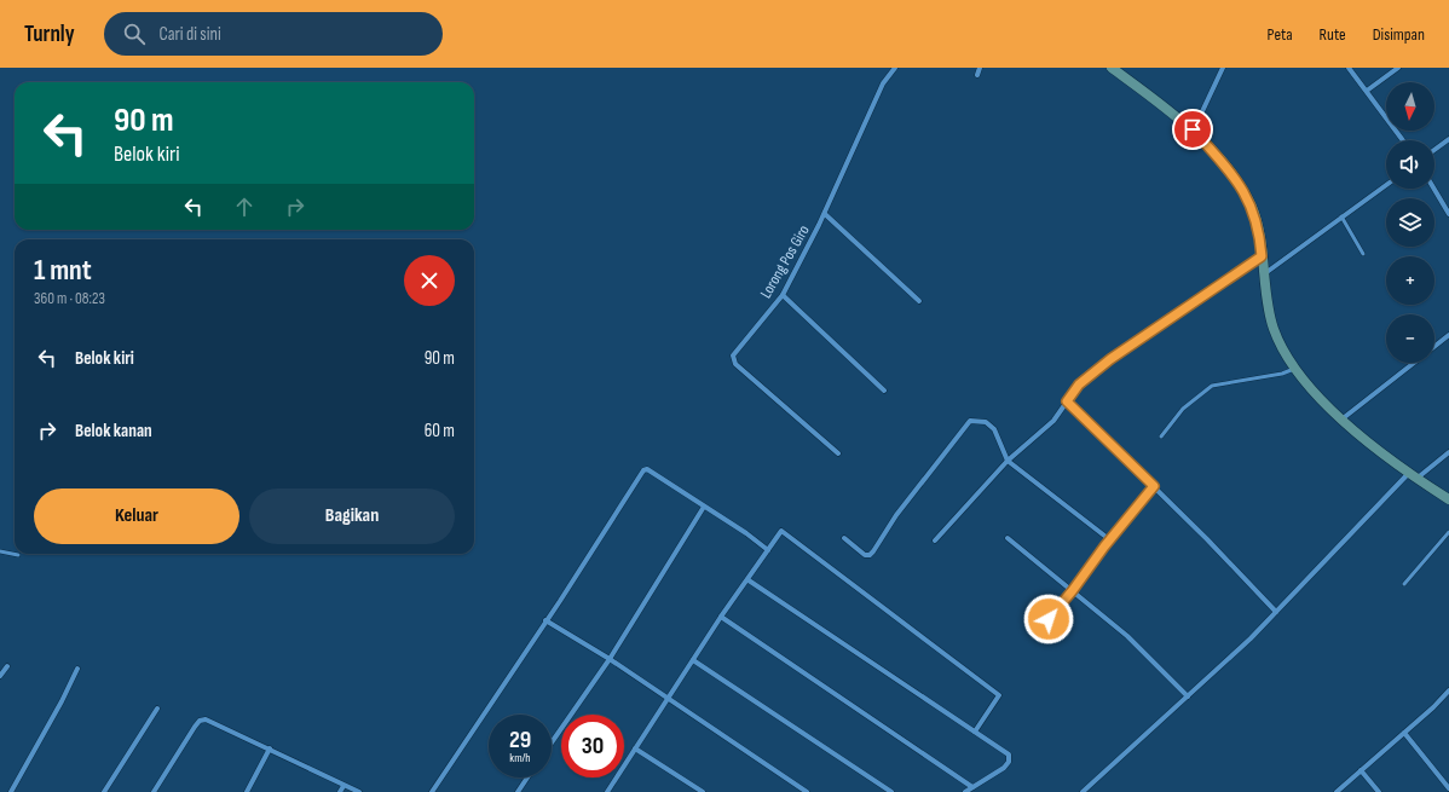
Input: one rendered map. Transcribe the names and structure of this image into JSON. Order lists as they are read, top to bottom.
{
  "streets": {
    "street": ["Lorong Pos Giro"]
  },
  "north": "bottom",
  "page": {
    "header": "Turnly",
    "search": "Cari di sini",
    "nav": ["Peta", "Rute", "Disimpan"],
    "map_buttons": ["+", "−"],
    "turn": ["90 m", "Belok kiri"],
    "heading": ["1 mnt", "360 m · 08:23"],
    "list": [
      {
        "name": "Belok kiri",
        "value": "90 m"
      },
      {
        "name": "Belok kanan",
        "value": "60 m"
      }
    ],
    "buttons": ["Keluar", "Bagikan"],
    "speed": "29 km/h",
    "limit": "30"
  }
}
